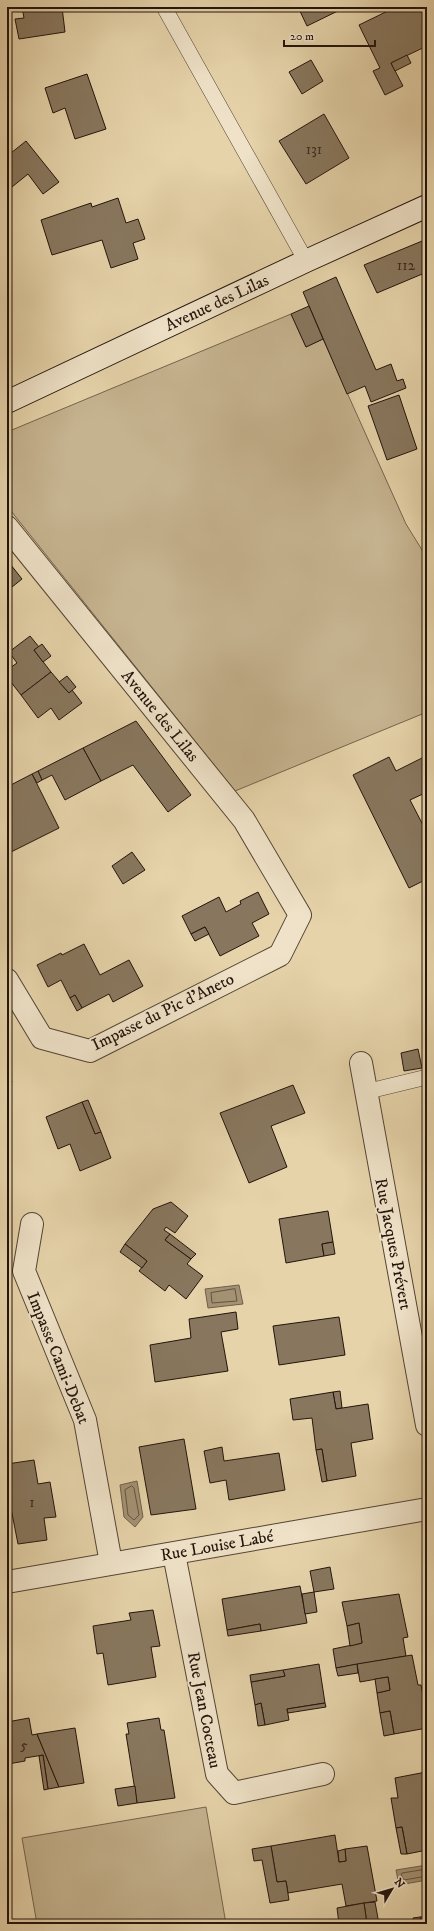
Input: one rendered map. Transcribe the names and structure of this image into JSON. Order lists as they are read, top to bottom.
{
  "streets": {
    "street": [
      "Avenue des Lilas",
      "Impasse du Pic d'Aneto",
      "Rue Jacques Prévert",
      "Impasse Cami-Debat",
      "Rue Louise Labé",
      "Rue Jean Cocteau"
    ]
  },
  "crossings": [
    ["Avenue des Lilas", "Impasse du Pic d'Aneto"],
    ["Impasse Cami-Debat", "Rue Louise Labé"],
    ["Rue Louise Labé", "Rue Jean Cocteau"]
  ],
  "house_numbers": [
    "131",
    "112",
    "1",
    "5"
  ],
  "scale_bar": "20 m",
  "north": "top right"
}
